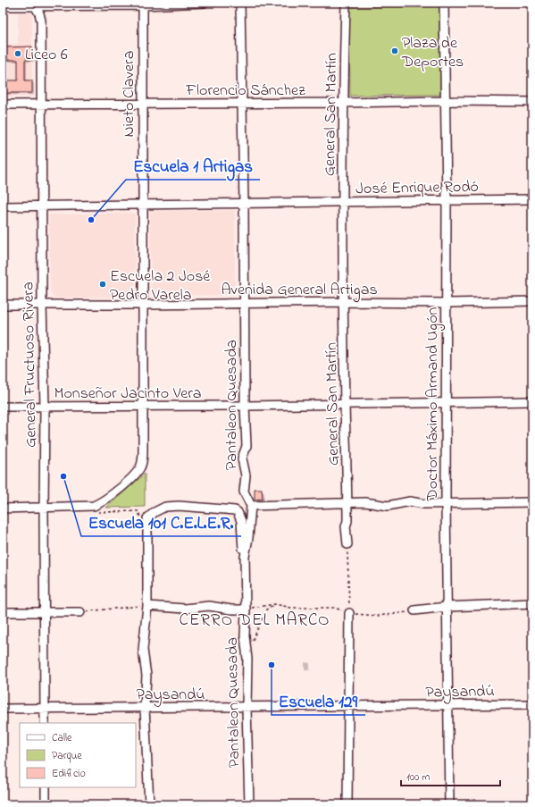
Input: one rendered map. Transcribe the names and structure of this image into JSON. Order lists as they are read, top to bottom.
{
  "streets": {
    "street": [
      "Florencio Sánchez",
      "Nieto Clavera",
      "General San Martín",
      "José Enrique Rodó",
      "Avenida General Artigas",
      "General Fructuoso Rivera",
      "Monseñor Jacinto Vera",
      "Doctor Máximo Armand Ugón",
      "Pantaleon Quesada",
      "Paysandú"
    ]
  },
  "crossings": [
    ["Florencio Sánchez", "Nieto Clavera"],
    ["Florencio Sánchez", "General San Martín"],
    ["Florencio Sánchez", "General Fructuoso Rivera"],
    ["Florencio Sánchez", "Doctor Máximo Armand Ugón"],
    ["Florencio Sánchez", "Pantaleon Quesada"],
    ["Nieto Clavera", "José Enrique Rodó"],
    ["Nieto Clavera", "Avenida General Artigas"],
    ["Nieto Clavera", "Monseñor Jacinto Vera"],
    ["General San Martín", "José Enrique Rodó"],
    ["General San Martín", "Avenida General Artigas"],
    ["General San Martín", "Monseñor Jacinto Vera"],
    ["José Enrique Rodó", "General Fructuoso Rivera"],
    ["José Enrique Rodó", "Doctor Máximo Armand Ugón"],
    ["José Enrique Rodó", "Pantaleon Quesada"],
    ["Avenida General Artigas", "General Fructuoso Rivera"],
    ["Avenida General Artigas", "Doctor Máximo Armand Ugón"],
    ["Avenida General Artigas", "Pantaleon Quesada"],
    ["General Fructuoso Rivera", "Monseñor Jacinto Vera"],
    ["General Fructuoso Rivera", "Paysandú"],
    ["Monseñor Jacinto Vera", "Doctor Máximo Armand Ugón"],
    ["Monseñor Jacinto Vera", "Pantaleon Quesada"],
    ["Doctor Máximo Armand Ugón", "Paysandú"],
    ["Pantaleon Quesada", "Paysandú"]
  ],
  "districts": ["CERRO DEL MARCO"],
  "places": [
    "Plaza de Deportes",
    "Liceo 6",
    "Escuela 1 Artigas",
    "Escuela 2 José Pedro Varela",
    "Escuela 101 C.E.L.E.R.",
    "Escuela 129"
  ],
  "legend": ["Calle", "Parque", "Edificio"],
  "scale_bar": "100 m"
}
